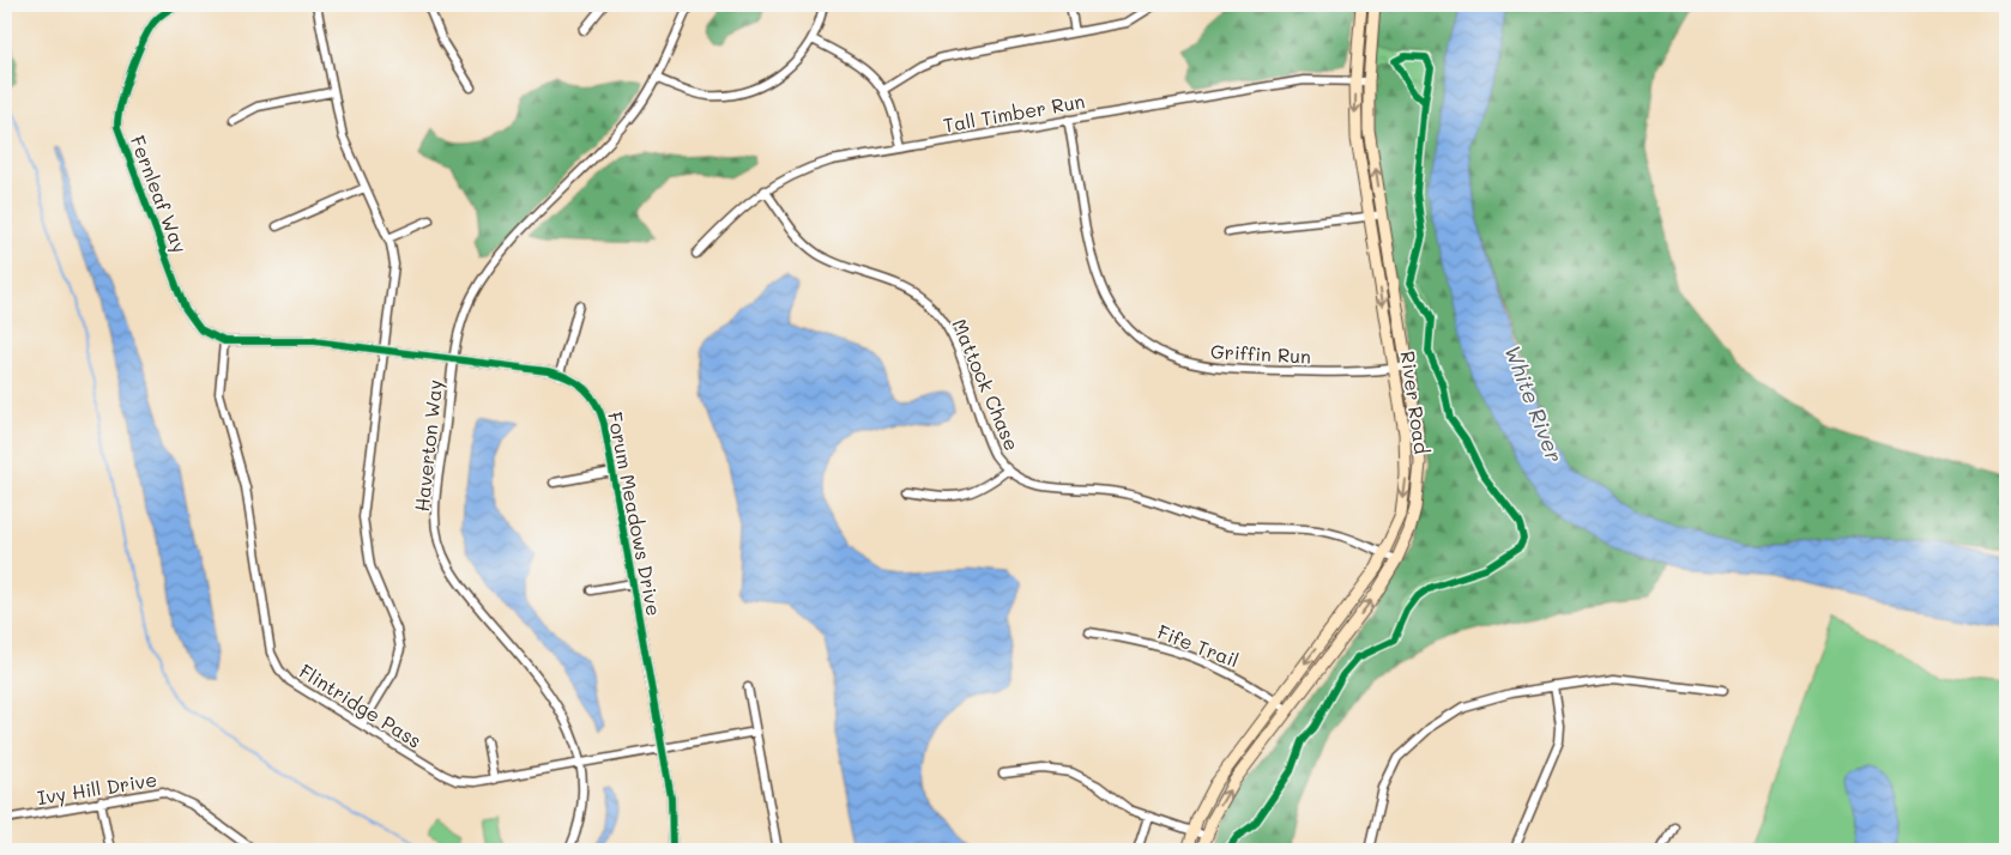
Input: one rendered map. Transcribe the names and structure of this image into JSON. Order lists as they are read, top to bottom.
{
  "streets": {
    "main road": ["River Road"],
    "street": [
      "Tall Timber Run",
      "Fernleaf Way",
      "Griffin Run",
      "Mattock Chase",
      "Haverton Way",
      "Forum Meadows Drive",
      "Fife Trail",
      "Flintridge Pass",
      "Ivy Hill Drive"
    ]
  },
  "crossings": [
    ["Tall Timber Run", "Griffin Run"],
    ["Tall Timber Run", "Mattock Chase"],
    ["Tall Timber Run", "River Road"],
    ["Fernleaf Way", "Forum Meadows Drive"],
    ["Fernleaf Way", "Flintridge Pass"],
    ["Griffin Run", "River Road"],
    ["River Road", "Fife Trail"],
    ["Haverton Way", "Forum Meadows Drive"],
    ["Haverton Way", "Flintridge Pass"],
    ["Forum Meadows Drive", "Flintridge Pass"]
  ],
  "water": ["White River"]
}
